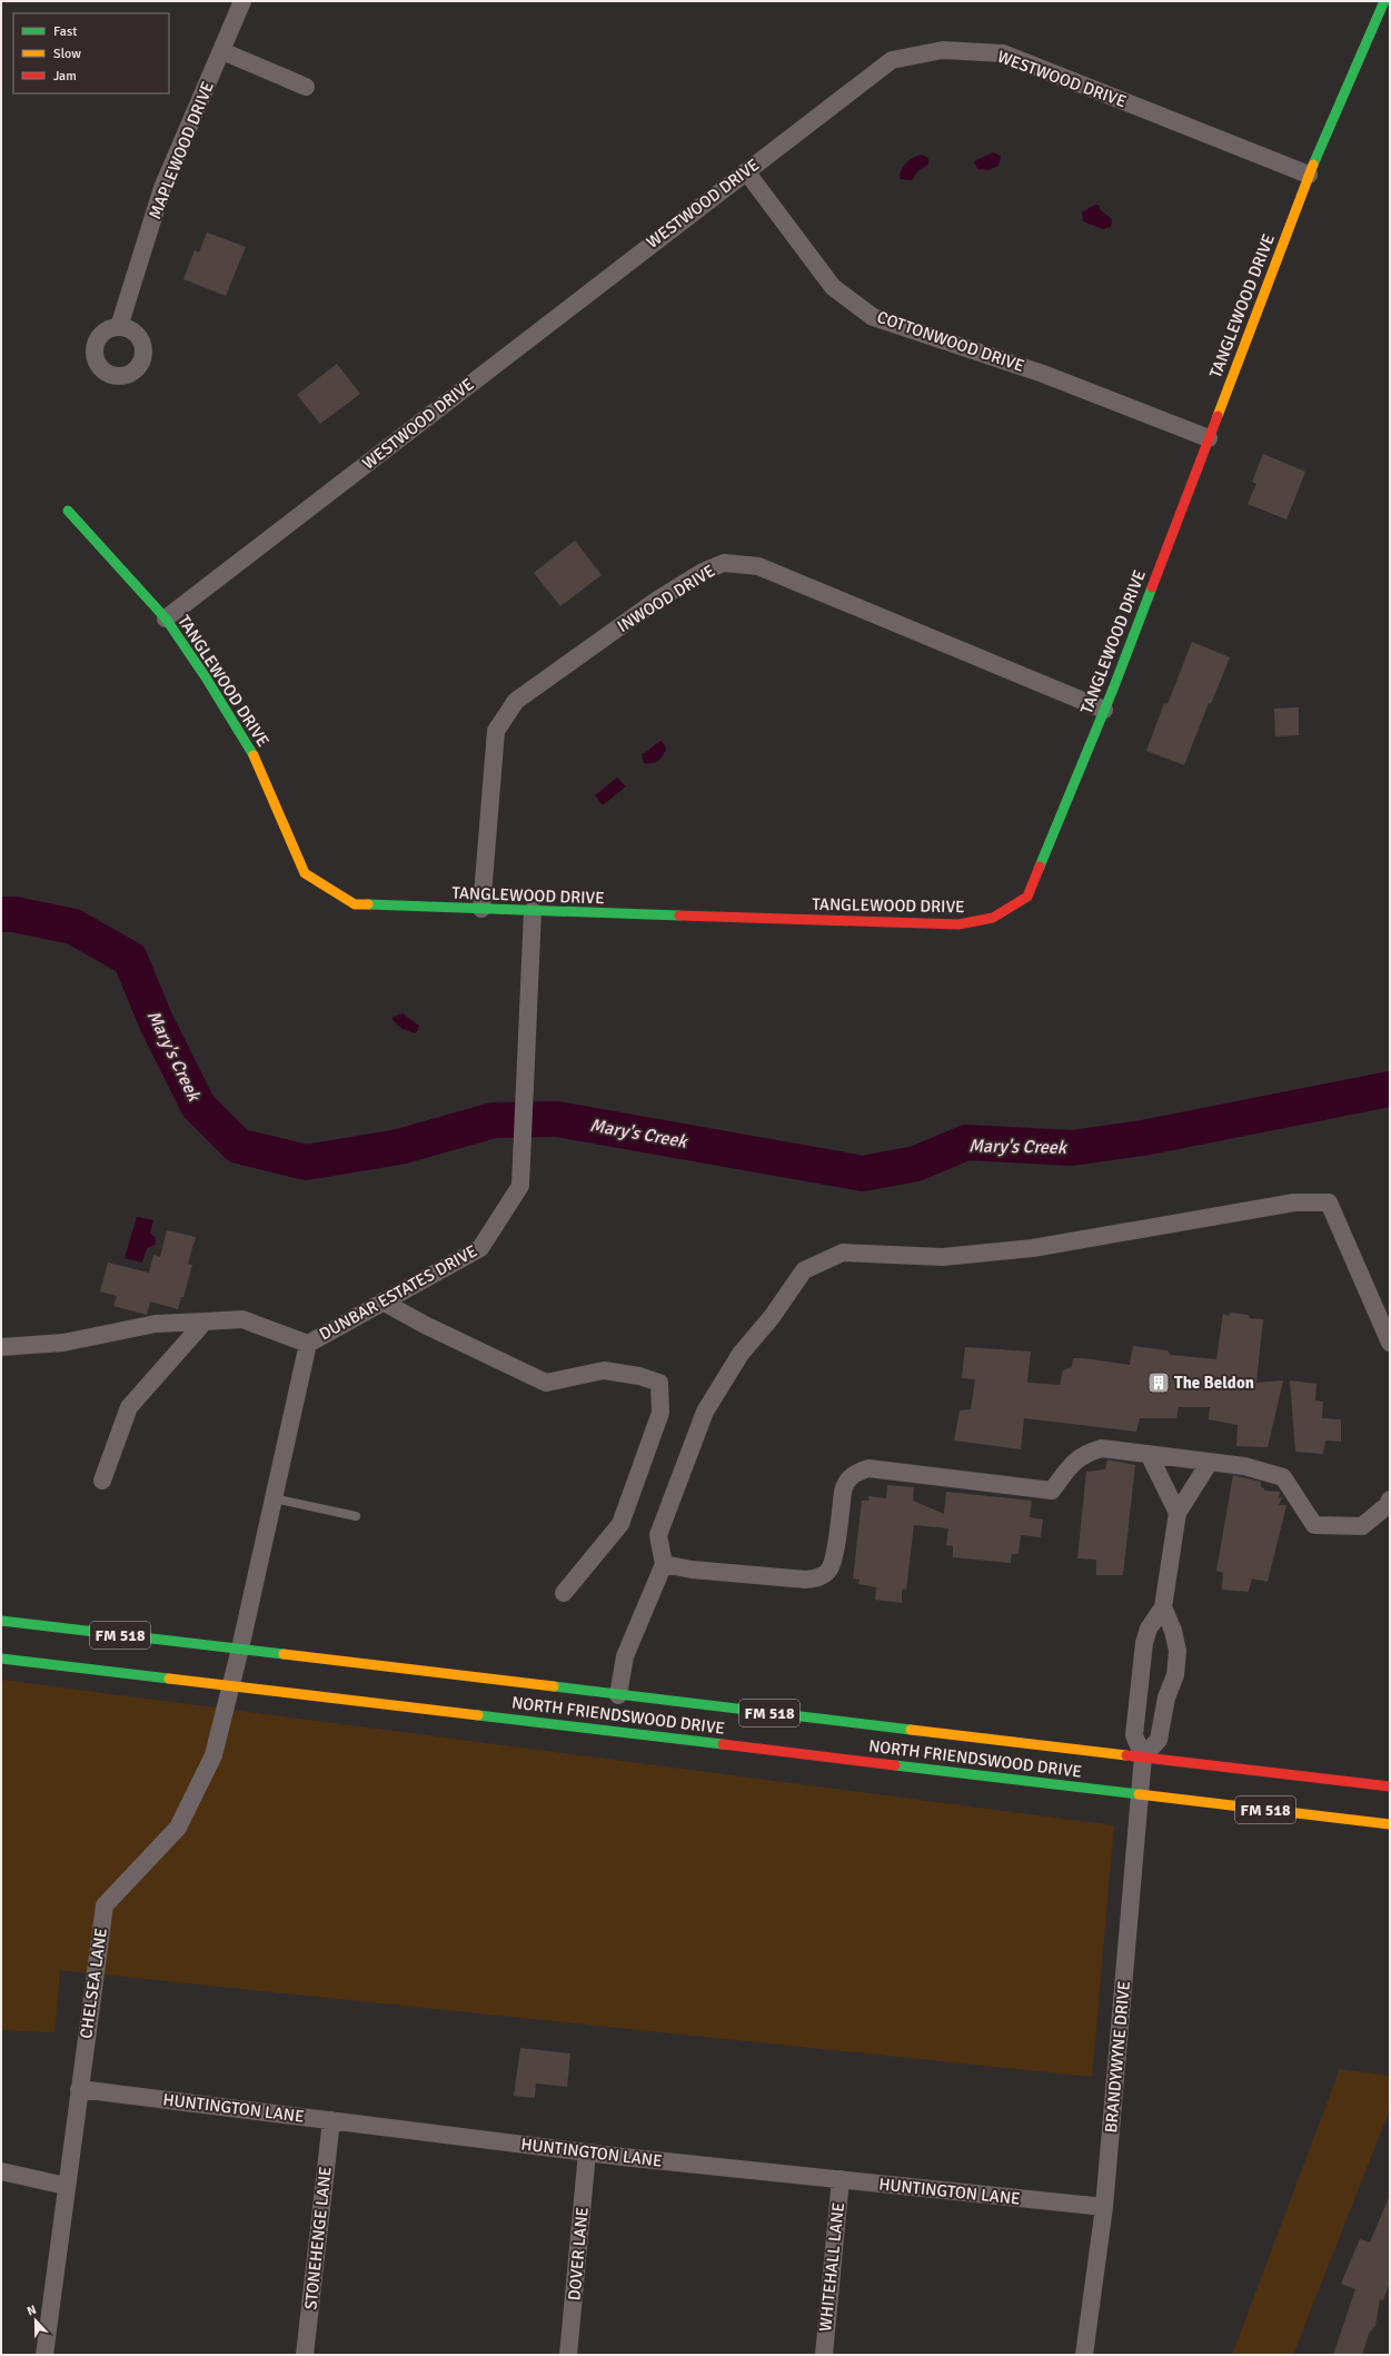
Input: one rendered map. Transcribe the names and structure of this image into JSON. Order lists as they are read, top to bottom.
{
  "streets": {
    "main road": ["TANGLEWOOD DRIVE", "FM 518", "NORTH FRIENDSWOOD DRIVE"],
    "street": [
      "WESTWOOD DRIVE",
      "MAPLEWOOD DRIVE",
      "COTTONWOOD DRIVE",
      "INWOOD DRIVE",
      "DUNBAR ESTATES DRIVE",
      "CHELSEA LANE",
      "BRANDYWYNE DRIVE",
      "HUNTINGTON LANE",
      "STONEHENGE LANE",
      "DOVER LANE",
      "WHITEHALL LANE"
    ]
  },
  "crossings": [
    ["WESTWOOD DRIVE", "TANGLEWOOD DRIVE"],
    ["WESTWOOD DRIVE", "COTTONWOOD DRIVE"],
    ["TANGLEWOOD DRIVE", "COTTONWOOD DRIVE"],
    ["TANGLEWOOD DRIVE", "INWOOD DRIVE"],
    ["TANGLEWOOD DRIVE", "DUNBAR ESTATES DRIVE"],
    ["DUNBAR ESTATES DRIVE", "NORTH FRIENDSWOOD DRIVE"],
    ["DUNBAR ESTATES DRIVE", "CHELSEA LANE"],
    ["NORTH FRIENDSWOOD DRIVE", "CHELSEA LANE"],
    ["NORTH FRIENDSWOOD DRIVE", "BRANDYWYNE DRIVE"],
    ["CHELSEA LANE", "HUNTINGTON LANE"],
    ["BRANDYWYNE DRIVE", "HUNTINGTON LANE"],
    ["HUNTINGTON LANE", "STONEHENGE LANE"],
    ["HUNTINGTON LANE", "DOVER LANE"],
    ["HUNTINGTON LANE", "WHITEHALL LANE"]
  ],
  "water": ["Mary's Creek"],
  "places": {
    "building": ["The Beldon"]
  },
  "legend": ["Fast", "Slow", "Jam"],
  "north": "top"
}
